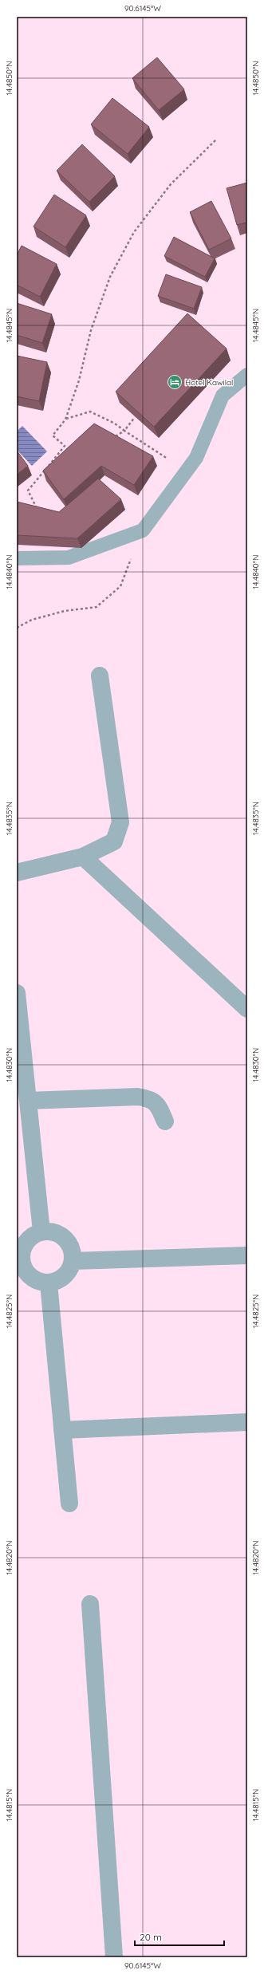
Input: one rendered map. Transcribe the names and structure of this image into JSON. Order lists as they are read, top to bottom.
{
  "places": {
    "hotel": ["Hotel Kawilal"]
  },
  "scale_bar": "20 m",
  "coordinates": [
    "90.6145°W",
    "14.4850°N",
    "14.4845°N",
    "14.4840°N",
    "14.4835°N",
    "14.4830°N",
    "14.4825°N",
    "14.4820°N",
    "14.4815°N"
  ]
}
